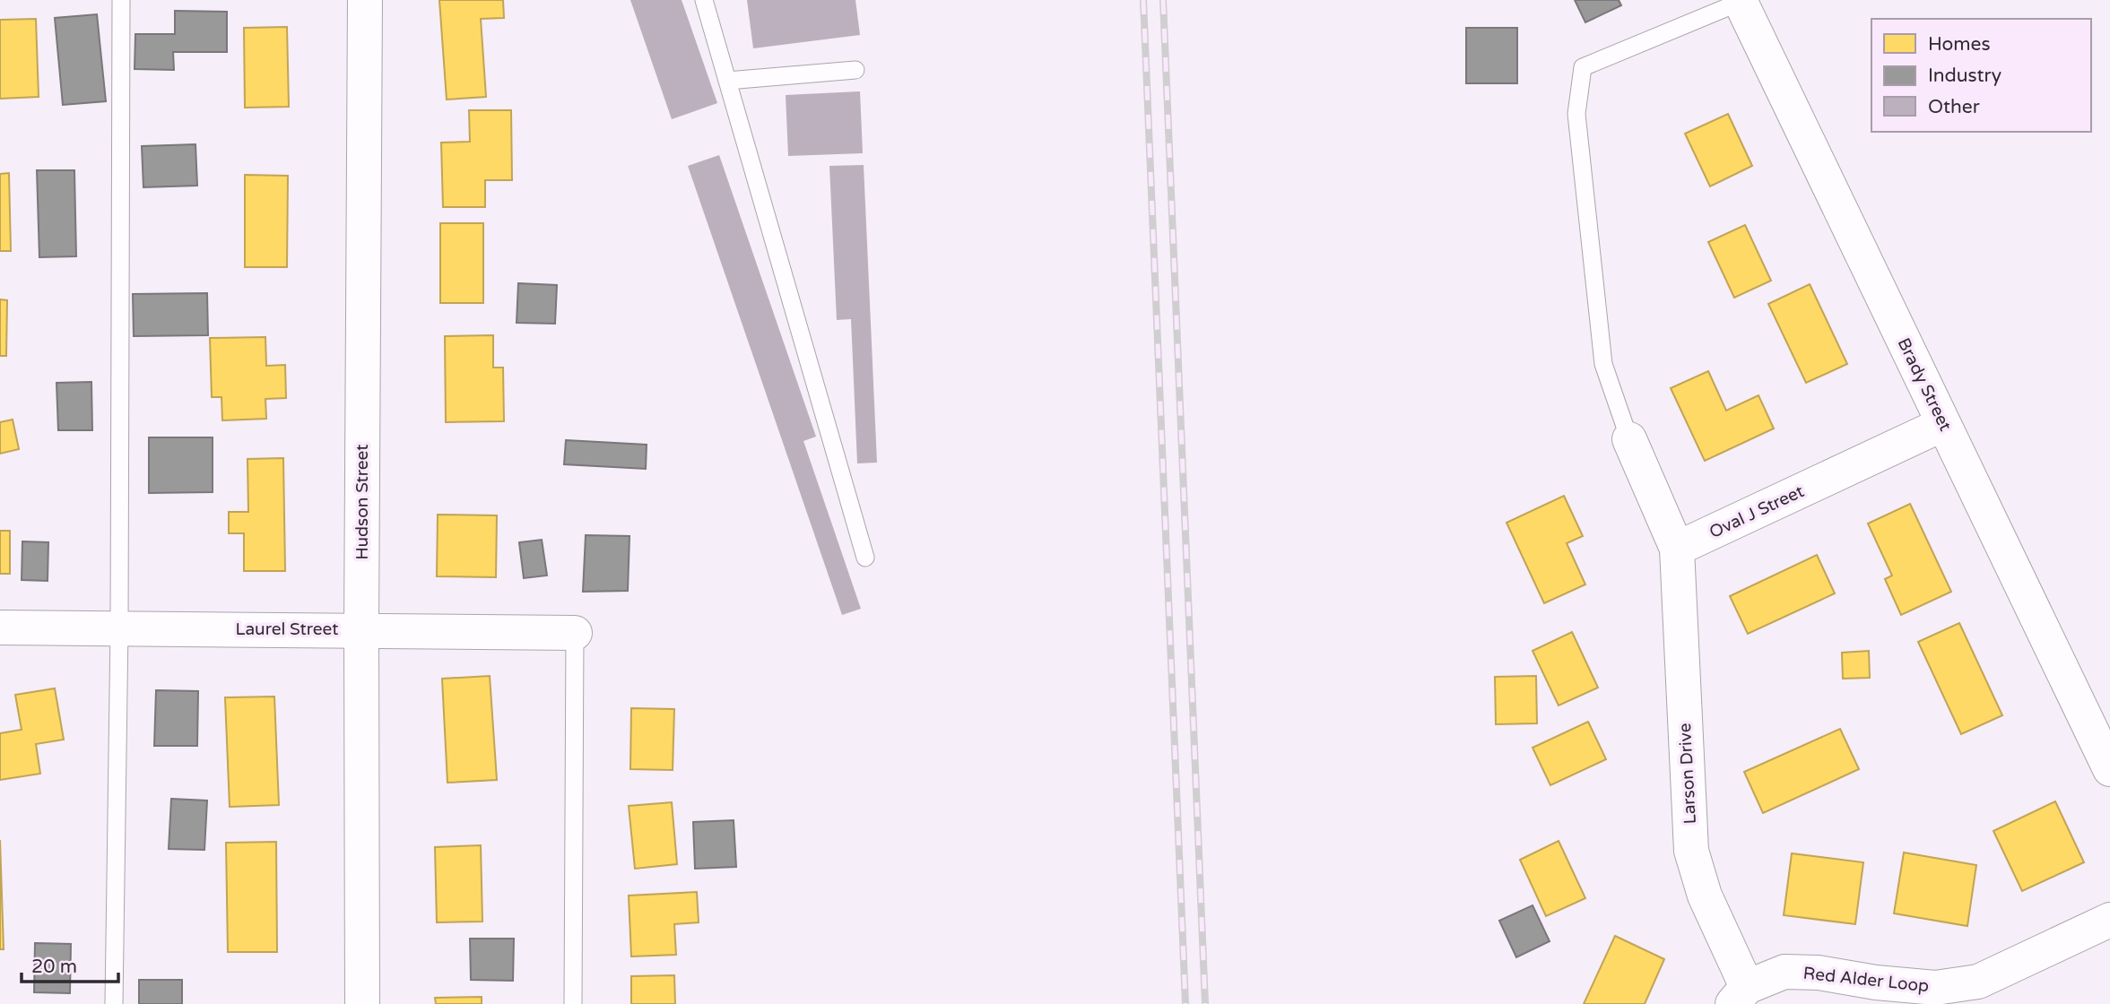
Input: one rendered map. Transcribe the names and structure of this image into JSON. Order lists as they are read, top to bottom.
{
  "streets": {
    "street": [
      "Brady Street",
      "Hudson Street",
      "Oval J Street",
      "Laurel Street",
      "Larson Drive",
      "Red Alder Loop"
    ]
  },
  "crossings": [
    ["Brady Street", "Oval J Street"],
    ["Hudson Street", "Laurel Street"],
    ["Oval J Street", "Larson Drive"],
    ["Larson Drive", "Red Alder Loop"]
  ],
  "legend": ["Homes", "Industry", "Other"],
  "scale_bar": "20 m"
}
